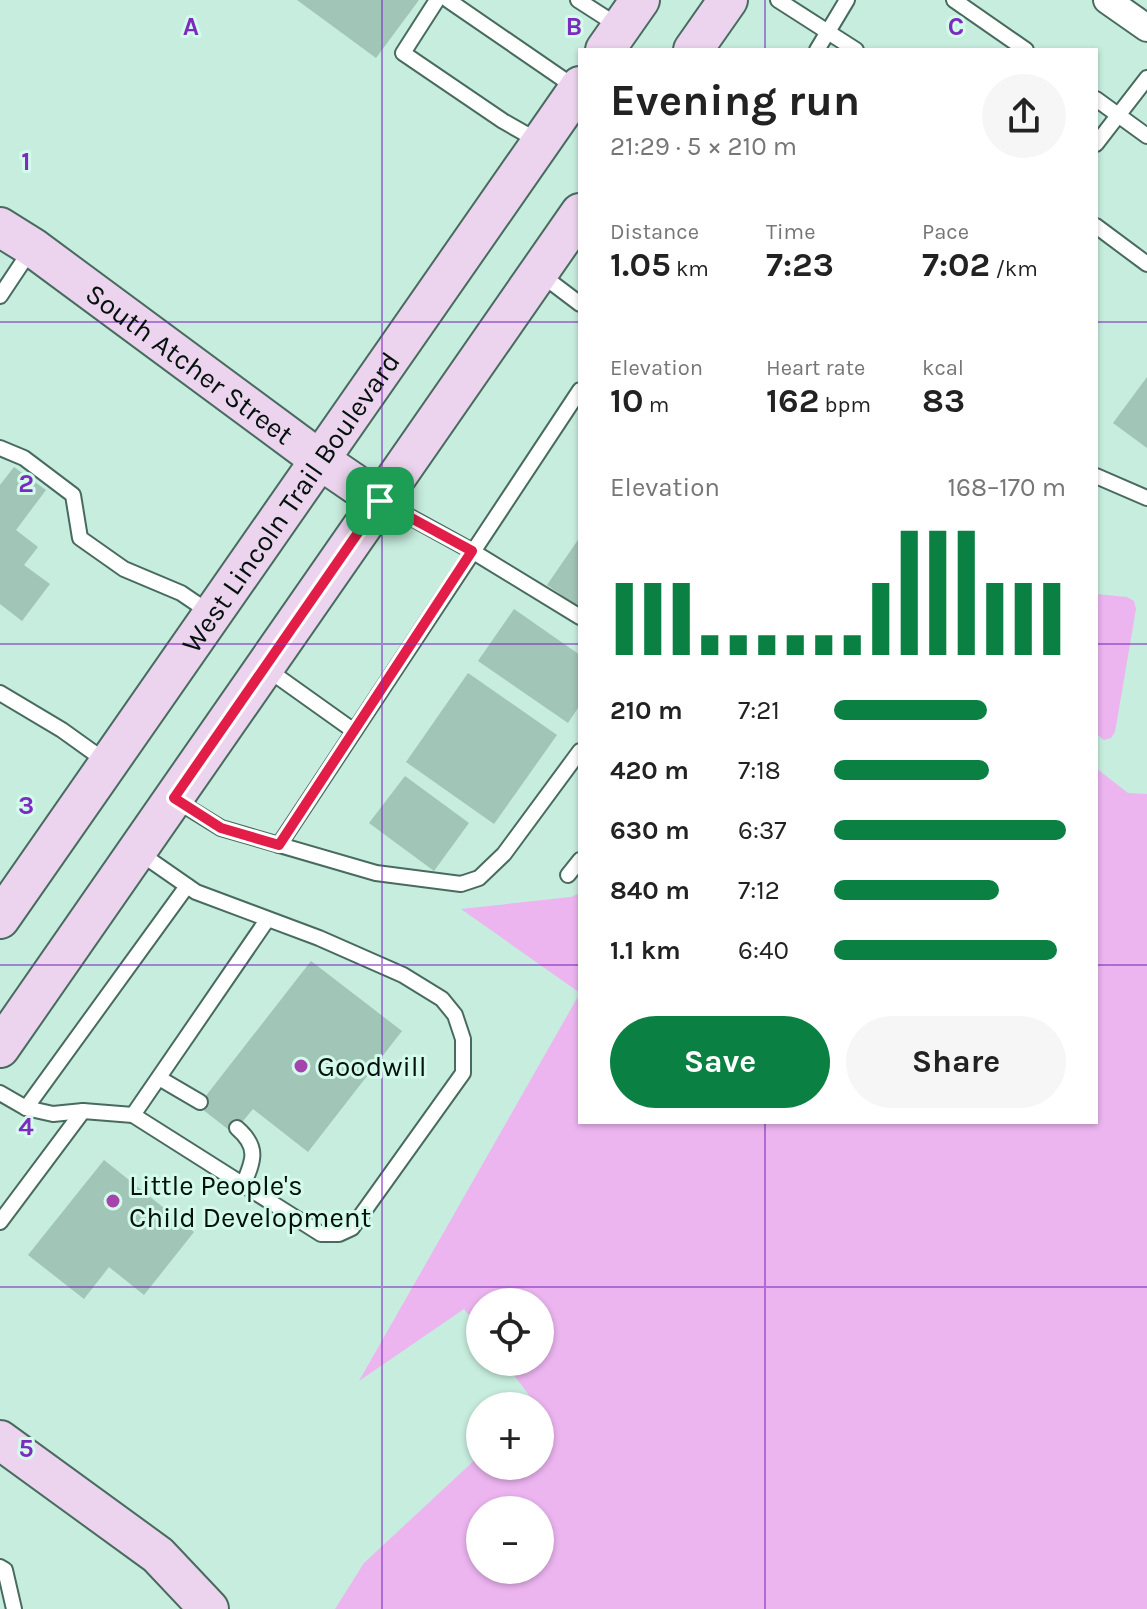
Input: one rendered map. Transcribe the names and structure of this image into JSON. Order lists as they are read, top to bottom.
{
  "streets": {
    "main road": ["South Atcher Street", "West Lincoln Trail Boulevard"]
  },
  "crossings": [
    ["South Atcher Street", "West Lincoln Trail Boulevard"]
  ],
  "places": ["Goodwill", "Little People's Child Development"],
  "page": {
    "heading": ["Evening run", "21:29 · 5 × 210 m"],
    "stats": [
      ["Distance", "1.05 km"],
      ["Time", "7:23"],
      ["Pace", "7:02 /km"],
      ["Elevation", "10 m"],
      ["Heart rate", "162 bpm"],
      ["kcal", "83"]
    ],
    "chart": ["Elevation", "168–170 m"],
    "list": [
      {
        "name": "210 m",
        "note": "7:21"
      },
      {
        "name": "420 m",
        "note": "7:18"
      },
      {
        "name": "630 m",
        "note": "6:37"
      },
      {
        "name": "840 m",
        "note": "7:12"
      },
      {
        "name": "1.1 km",
        "note": "6:40"
      }
    ],
    "buttons": ["Save", "Share"],
    "map_buttons": ["+", "−"]
  },
  "grid": {
    "columns": ["A", "B", "C"],
    "rows": [
      "1",
      "2",
      "3",
      "4",
      "5"
    ]
  }
}
